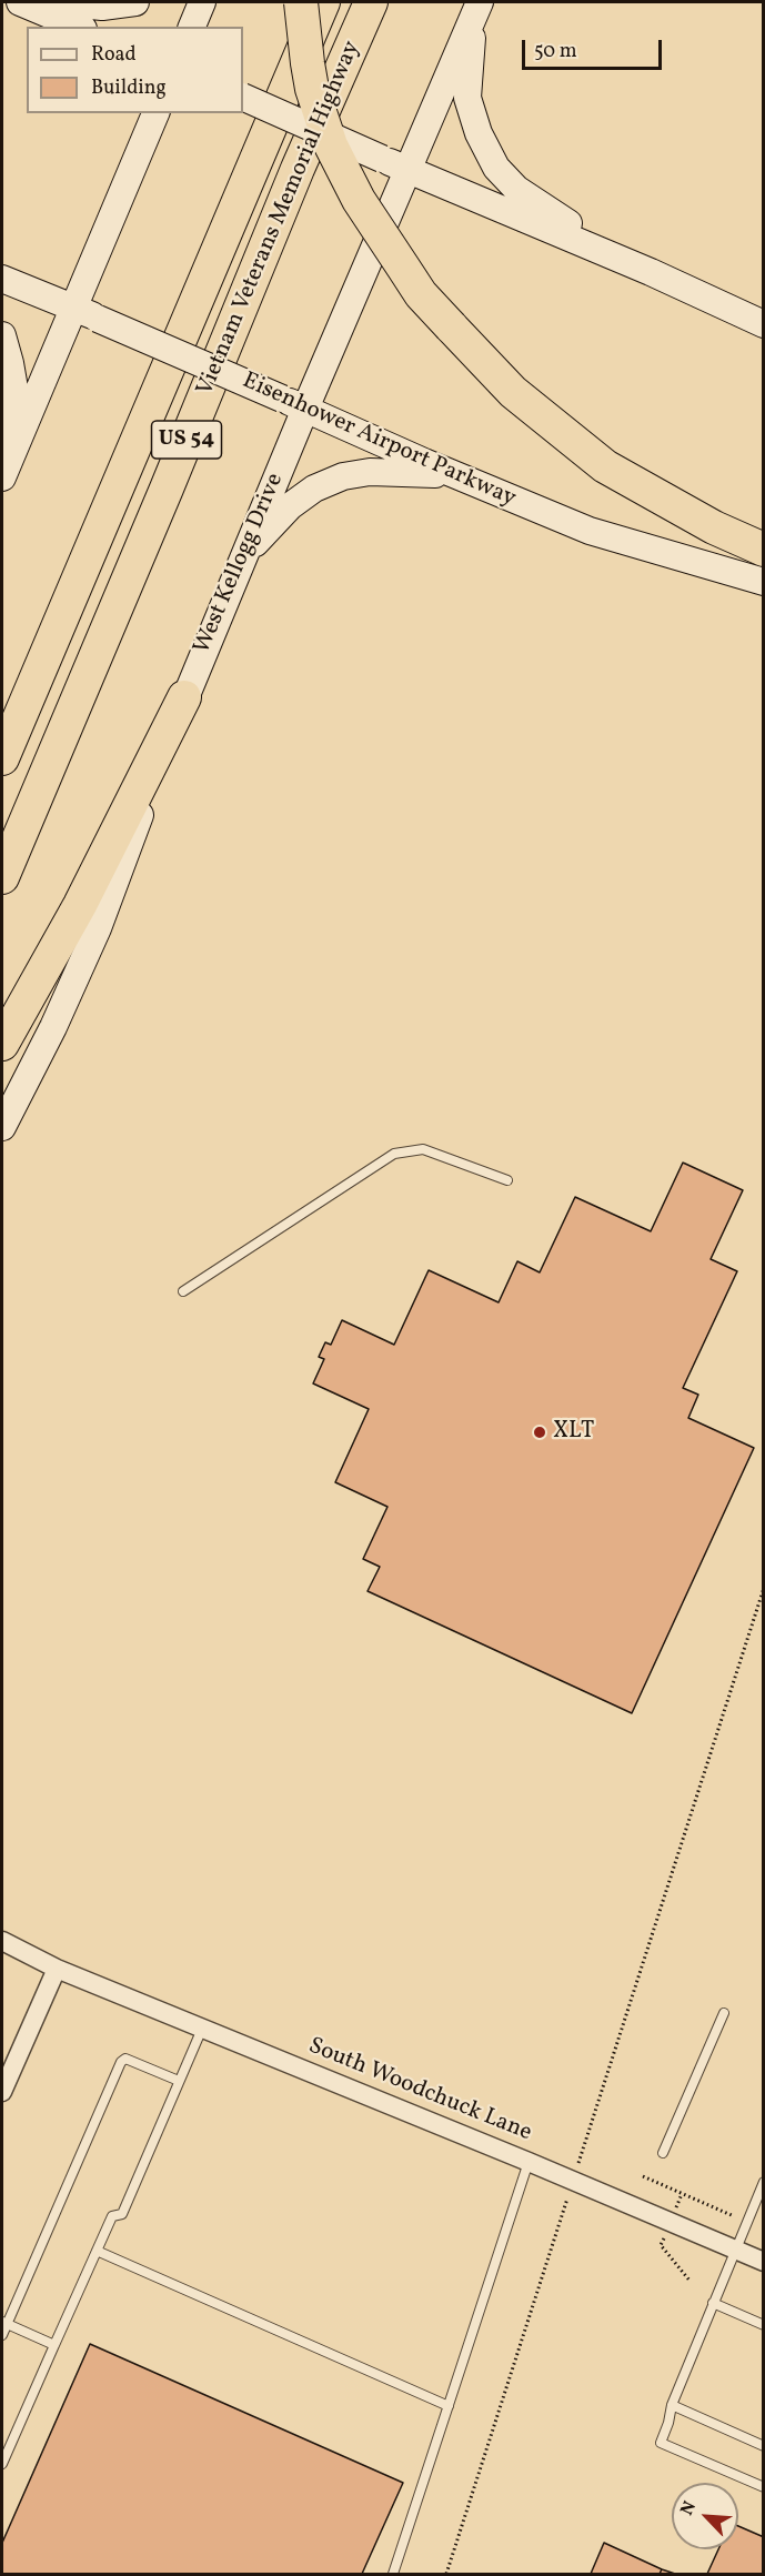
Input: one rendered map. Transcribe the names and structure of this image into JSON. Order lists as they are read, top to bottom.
{
  "streets": {
    "highway": ["Vietnam Veterans Memorial Highway", "US 54"],
    "main road": ["Eisenhower Airport Parkway", "West Kellogg Drive"],
    "street": ["South Woodchuck Lane"]
  },
  "crossings": [
    ["Eisenhower Airport Parkway", "West Kellogg Drive"]
  ],
  "places": ["XLT"],
  "legend": ["Road", "Building"],
  "scale_bar": "50 m",
  "north": "top left"
}
